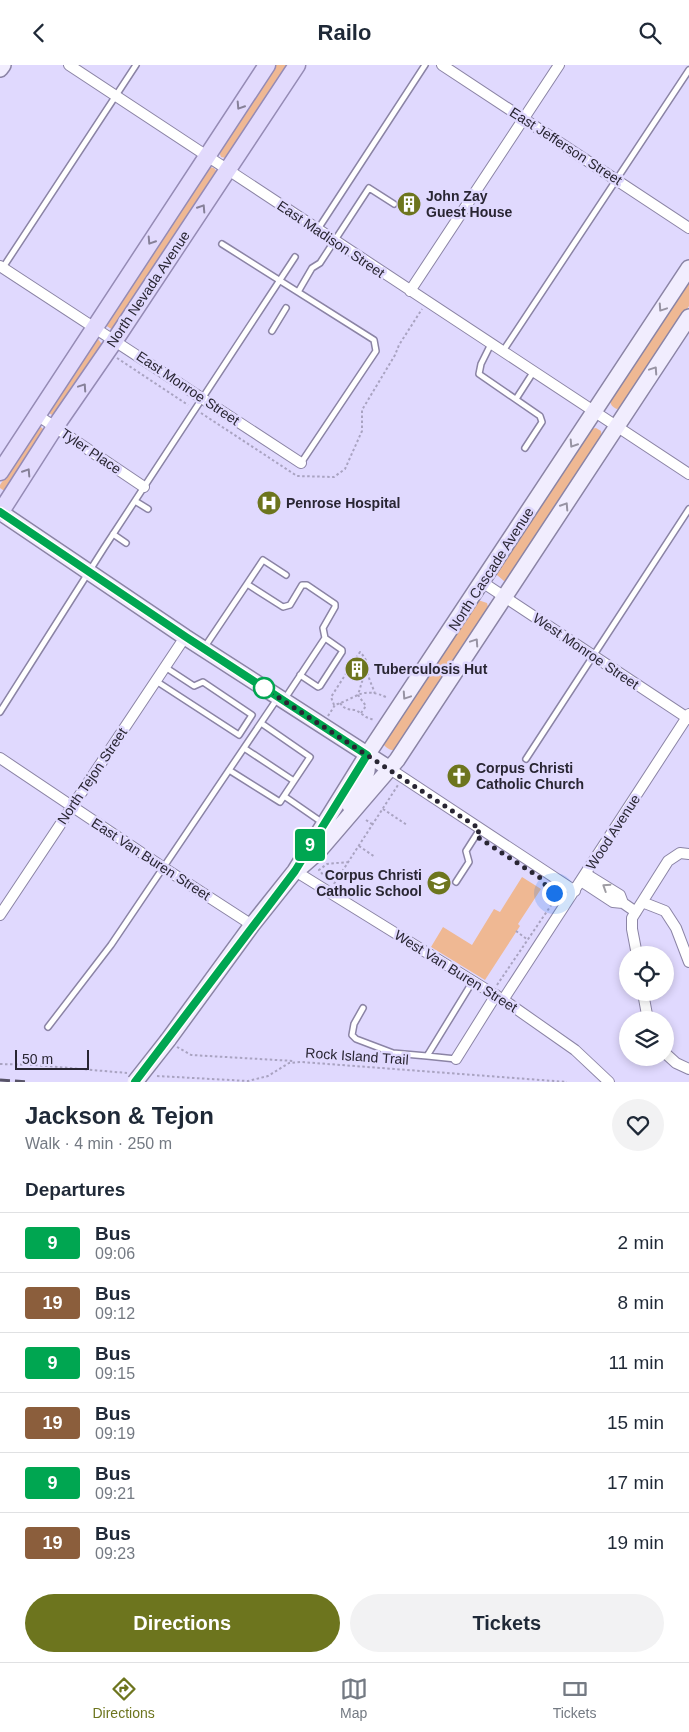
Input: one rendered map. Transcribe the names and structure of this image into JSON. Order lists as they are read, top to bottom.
{
  "streets": {
    "main road": ["North Nevada Avenue", "North Cascade Avenue"],
    "street": [
      "East Jefferson Street",
      "East Madison Street",
      "East Monroe Street",
      "Tyler Place",
      "West Monroe Street",
      "North Tejon Street",
      "Wood Avenue",
      "East Van Buren Street",
      "West Van Buren Street"
    ],
    "path": ["Rock Island Trail"]
  },
  "crossings": [
    ["East Madison Street", "North Nevada Avenue"],
    ["East Madison Street", "North Cascade Avenue"],
    ["North Nevada Avenue", "East Monroe Street"],
    ["North Nevada Avenue", "Tyler Place"],
    ["North Cascade Avenue", "West Monroe Street"],
    ["North Cascade Avenue", "East Van Buren Street"],
    ["North Cascade Avenue", "West Van Buren Street"],
    ["West Monroe Street", "Wood Avenue"],
    ["North Tejon Street", "East Van Buren Street"],
    ["Wood Avenue", "West Van Buren Street"]
  ],
  "places": {
    "building": ["John Zay Guest House", "Tuberculosis Hut"],
    "hospital": ["Penrose Hospital"],
    "church": ["Corpus Christi Catholic Church"],
    "school or university": ["Corpus Christi Catholic School"]
  },
  "lines": ["bus line 9"],
  "scale_bar": "50 m",
  "page": {
    "header": "Railo",
    "on_map": "9",
    "scale": "50 m",
    "heading": [
      ["Jackson & Tejon", "Walk · 4 min · 250 m"],
      "Departures"
    ],
    "list": [
      {
        "mark": "9",
        "name": "Bus",
        "note": "09:06",
        "value": "2 min"
      },
      {
        "mark": "19",
        "name": "Bus",
        "note": "09:12",
        "value": "8 min"
      },
      {
        "mark": "9",
        "name": "Bus",
        "note": "09:15",
        "value": "11 min"
      },
      {
        "mark": "19",
        "name": "Bus",
        "note": "09:19",
        "value": "15 min"
      },
      {
        "mark": "9",
        "name": "Bus",
        "note": "09:21",
        "value": "17 min"
      },
      {
        "mark": "19",
        "name": "Bus",
        "note": "09:23",
        "value": "19 min"
      }
    ],
    "buttons": ["Directions", "Tickets"],
    "tabs": ["Directions", "Map", "Tickets"]
  }
}
